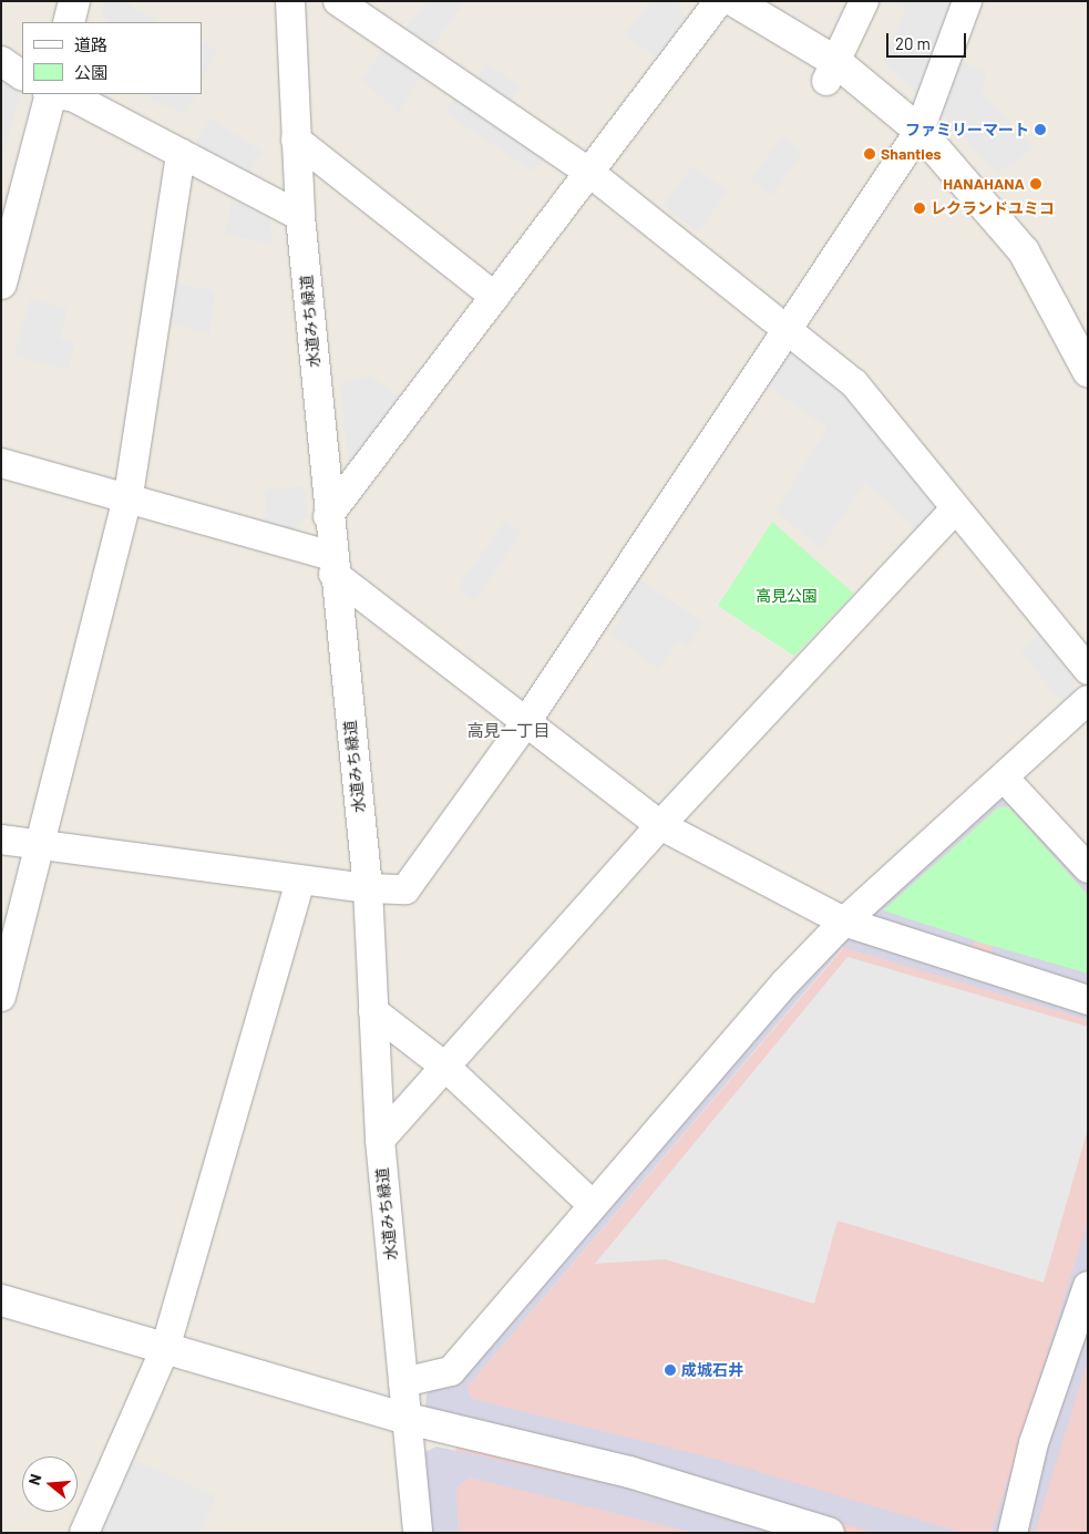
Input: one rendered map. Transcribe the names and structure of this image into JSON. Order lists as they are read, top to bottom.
{
  "streets": {
    "street": ["水道みち緑道"]
  },
  "districts": ["高見一丁目"],
  "parks": ["高見公園"],
  "places": [
    "ファミリーマート",
    "Shanties",
    "HANAHANA",
    "レクランドユミコ",
    "成城石井"
  ],
  "legend": ["道路", "公園"],
  "scale_bar": "20 m",
  "north": "left"
}
